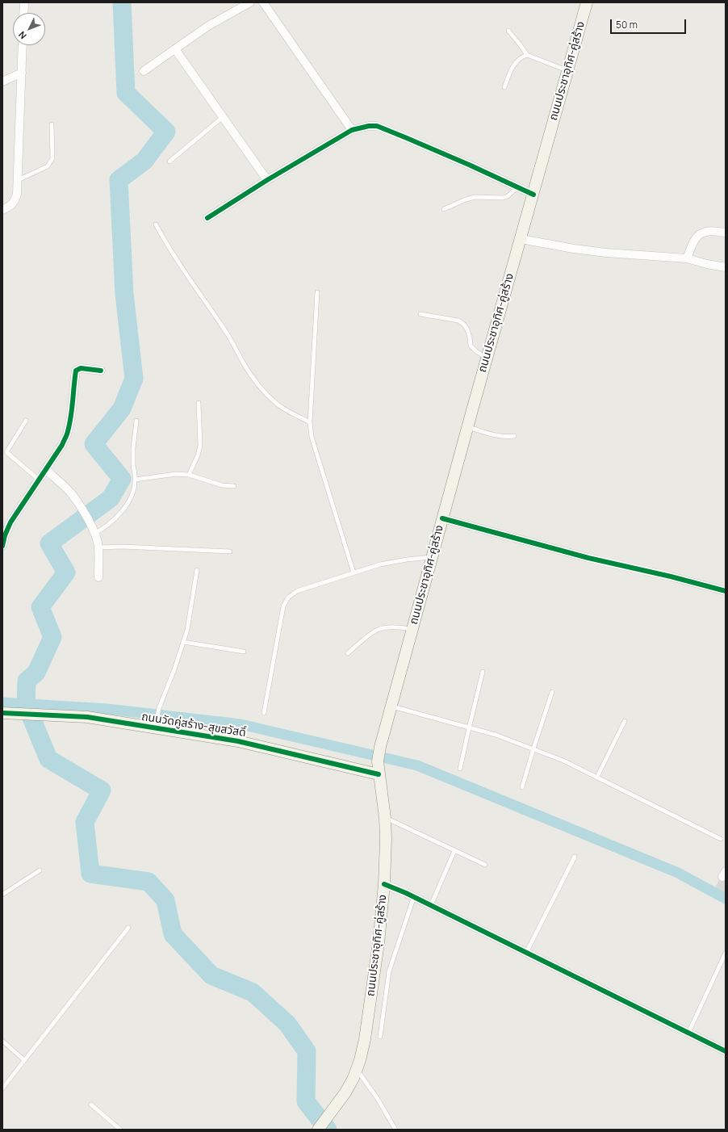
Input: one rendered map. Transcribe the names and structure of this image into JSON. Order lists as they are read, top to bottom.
{
  "streets": {
    "main road": ["ถนนประชาอุทิศ-คู่สร้าง", "ถนนวัดคู่สร้าง-สุขสวัสดิ์"]
  },
  "crossings": [
    ["ถนนประชาอุทิศ-คู่สร้าง", "ถนนวัดคู่สร้าง-สุขสวัสดิ์"]
  ],
  "scale_bar": "50 m",
  "north": "bottom left"
}
